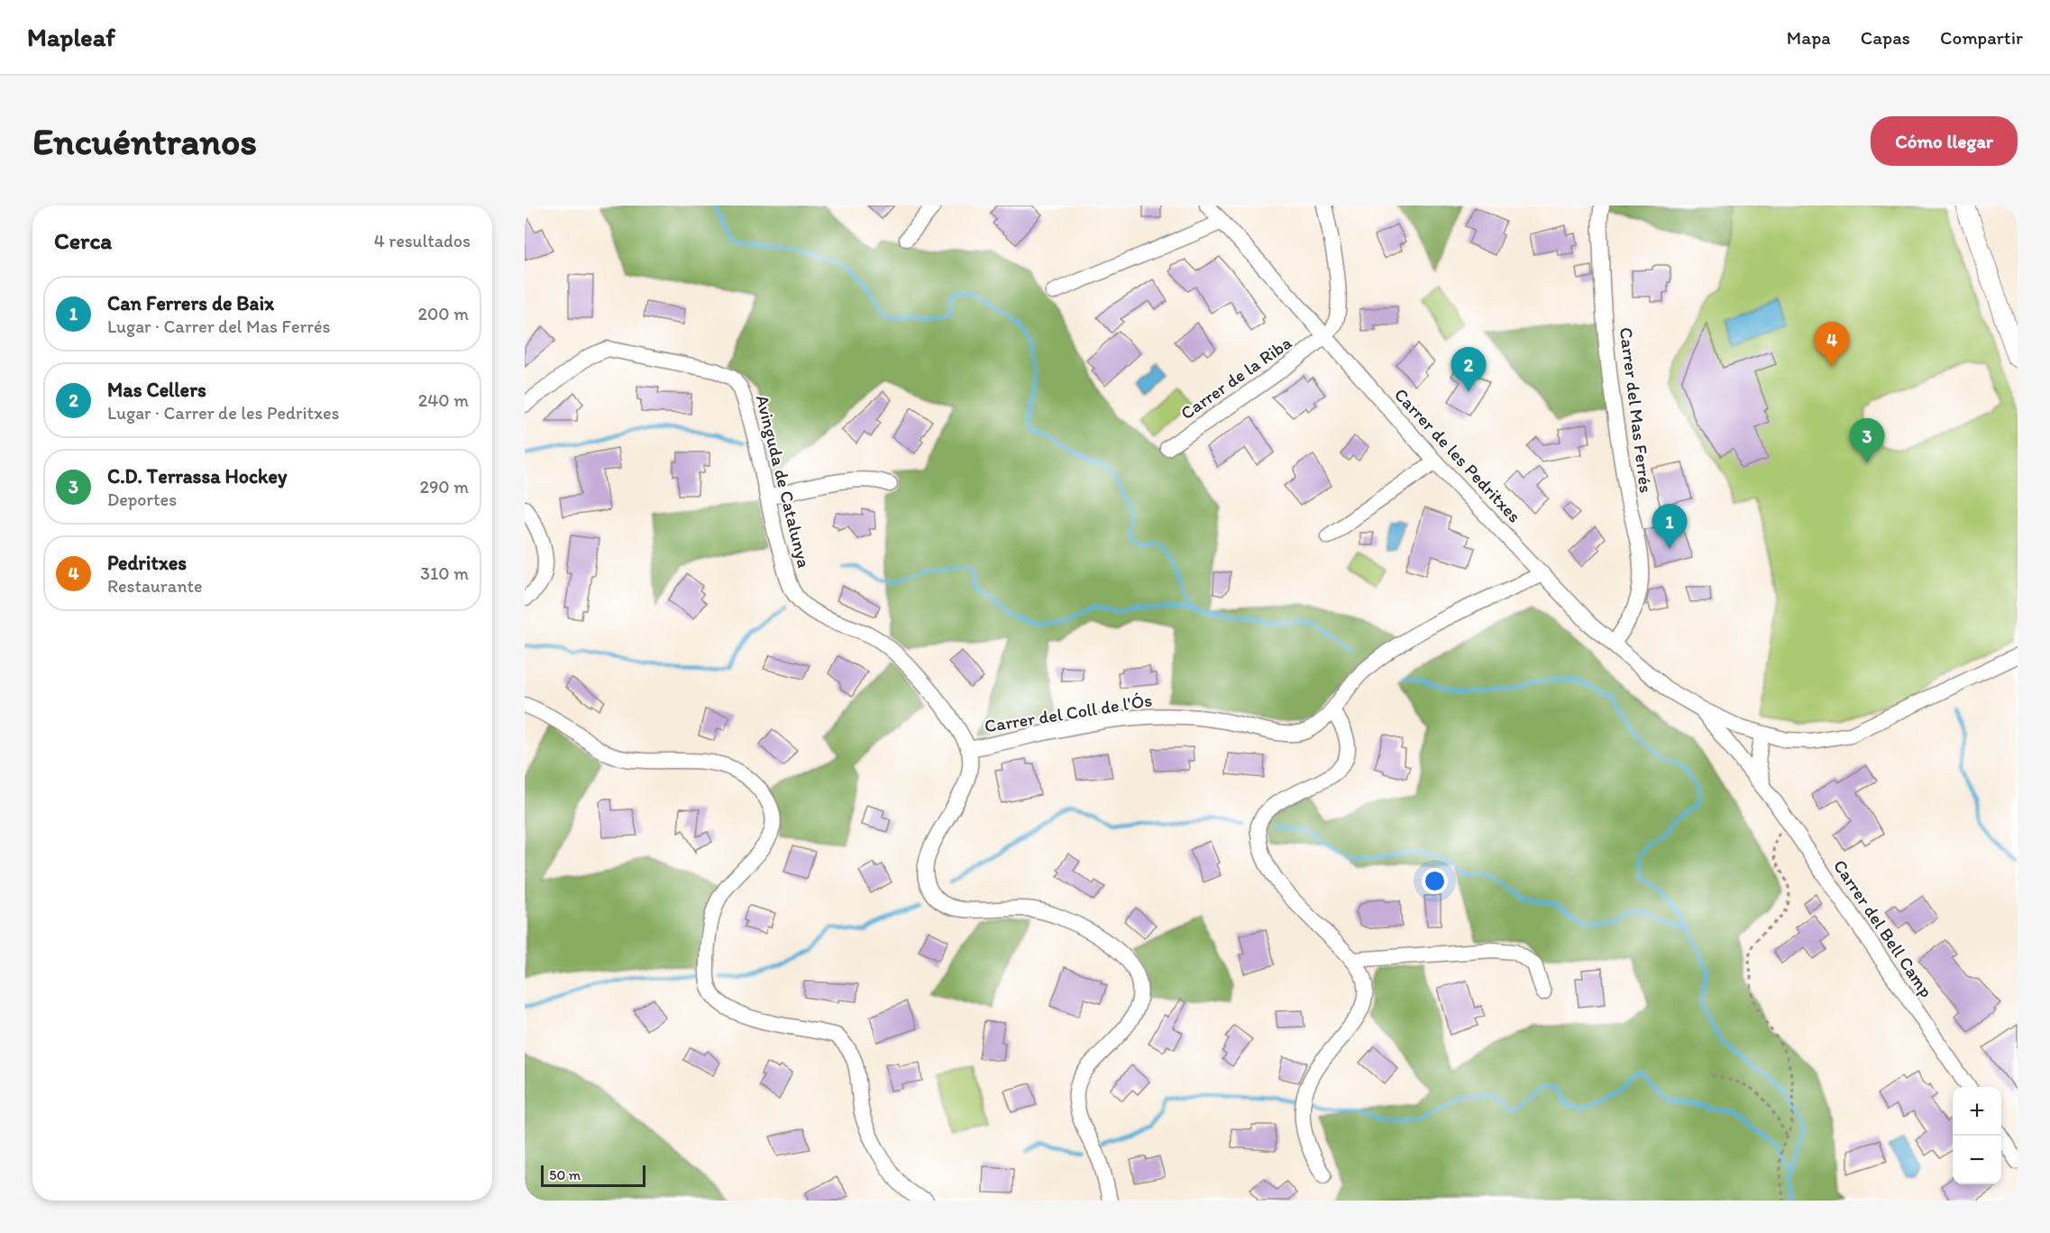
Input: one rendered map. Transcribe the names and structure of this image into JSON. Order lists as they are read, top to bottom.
{
  "streets": {
    "street": [
      "Carrer de la Riba",
      "Carrer del Mas Ferrés",
      "Carrer de les Pedritxes",
      "Avinguda de Catalunya",
      "Carrer del Coll de l'Ós",
      "Carrer del Bell Camp"
    ]
  },
  "crossings": [
    ["Carrer de la Riba", "Carrer de les Pedritxes"],
    ["Carrer del Mas Ferrés", "Carrer de les Pedritxes"],
    ["Carrer de les Pedritxes", "Carrer del Coll de l'Ós"],
    ["Carrer de les Pedritxes", "Carrer del Bell Camp"],
    ["Avinguda de Catalunya", "Carrer del Coll de l'Ós"]
  ],
  "scale_bar": "50 m",
  "page": {
    "header": "Mapleaf",
    "nav": ["Mapa", "Capas", "Compartir"],
    "buttons": "Cómo llegar",
    "title": "Encuéntranos",
    "heading": ["Cerca", "4 resultados"],
    "list": [
      {
        "mark": "1",
        "name": "Can Ferrers de Baix",
        "note": "Lugar · Carrer del Mas Ferrés",
        "value": "200 m"
      },
      {
        "mark": "2",
        "name": "Mas Cellers",
        "note": "Lugar · Carrer de les Pedritxes",
        "value": "240 m"
      },
      {
        "mark": "3",
        "name": "C.D. Terrassa Hockey",
        "note": "Deportes",
        "value": "290 m"
      },
      {
        "mark": "4",
        "name": "Pedritxes",
        "note": "Restaurante",
        "value": "310 m"
      }
    ],
    "pins": [
      "4",
      "2",
      "3",
      "1"
    ],
    "map_buttons": ["+", "−"],
    "scale": "50 m"
  }
}
